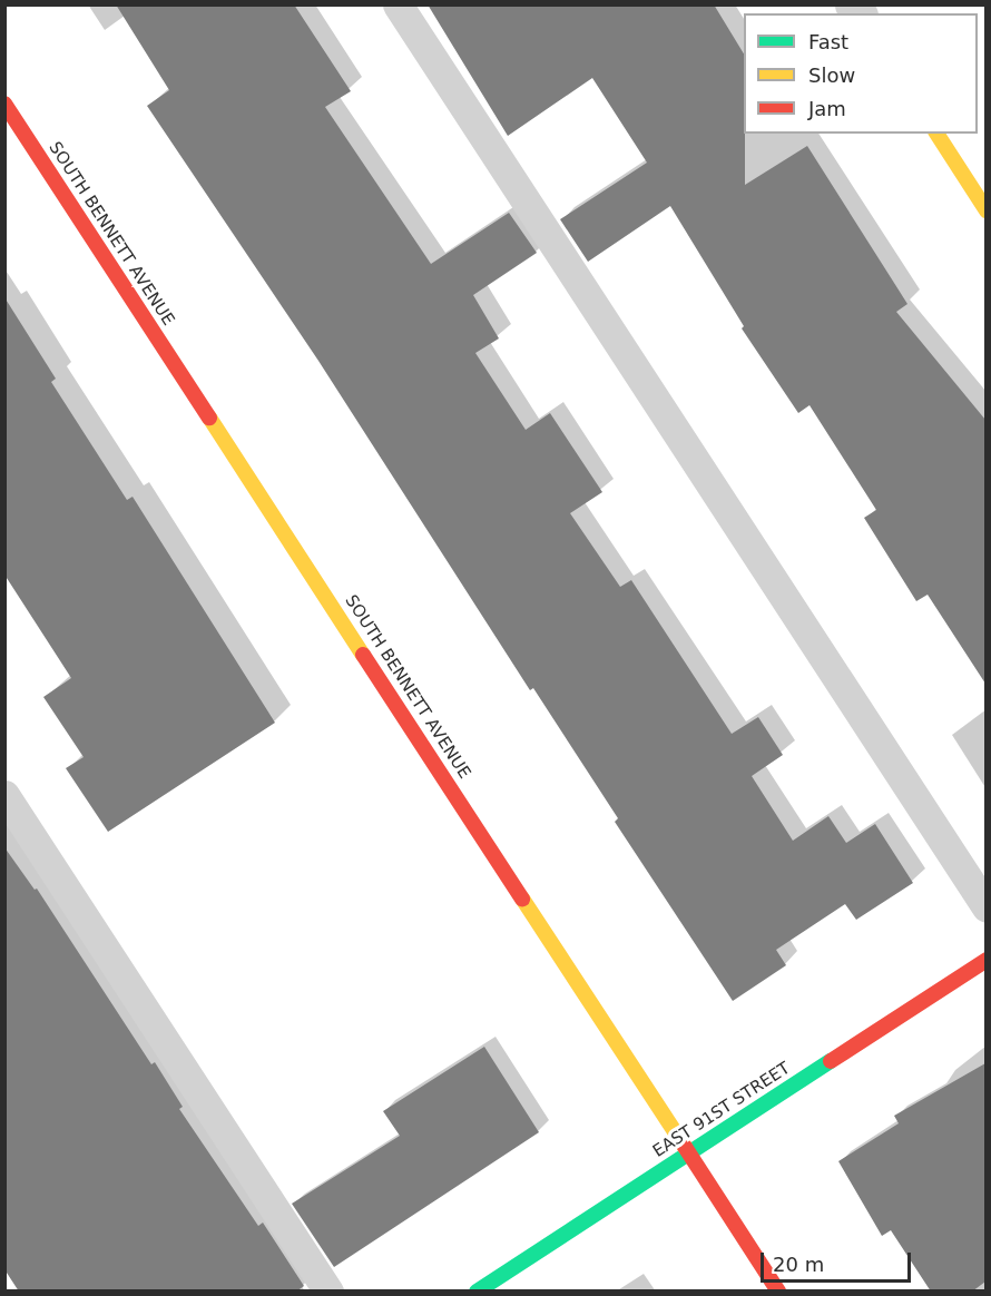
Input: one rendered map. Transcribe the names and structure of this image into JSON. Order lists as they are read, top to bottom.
{
  "streets": {
    "street": ["SOUTH BENNETT AVENUE", "EAST 91ST STREET"]
  },
  "crossings": [
    ["SOUTH BENNETT AVENUE", "EAST 91ST STREET"]
  ],
  "legend": ["Fast", "Slow", "Jam"],
  "scale_bar": "20 m"
}
